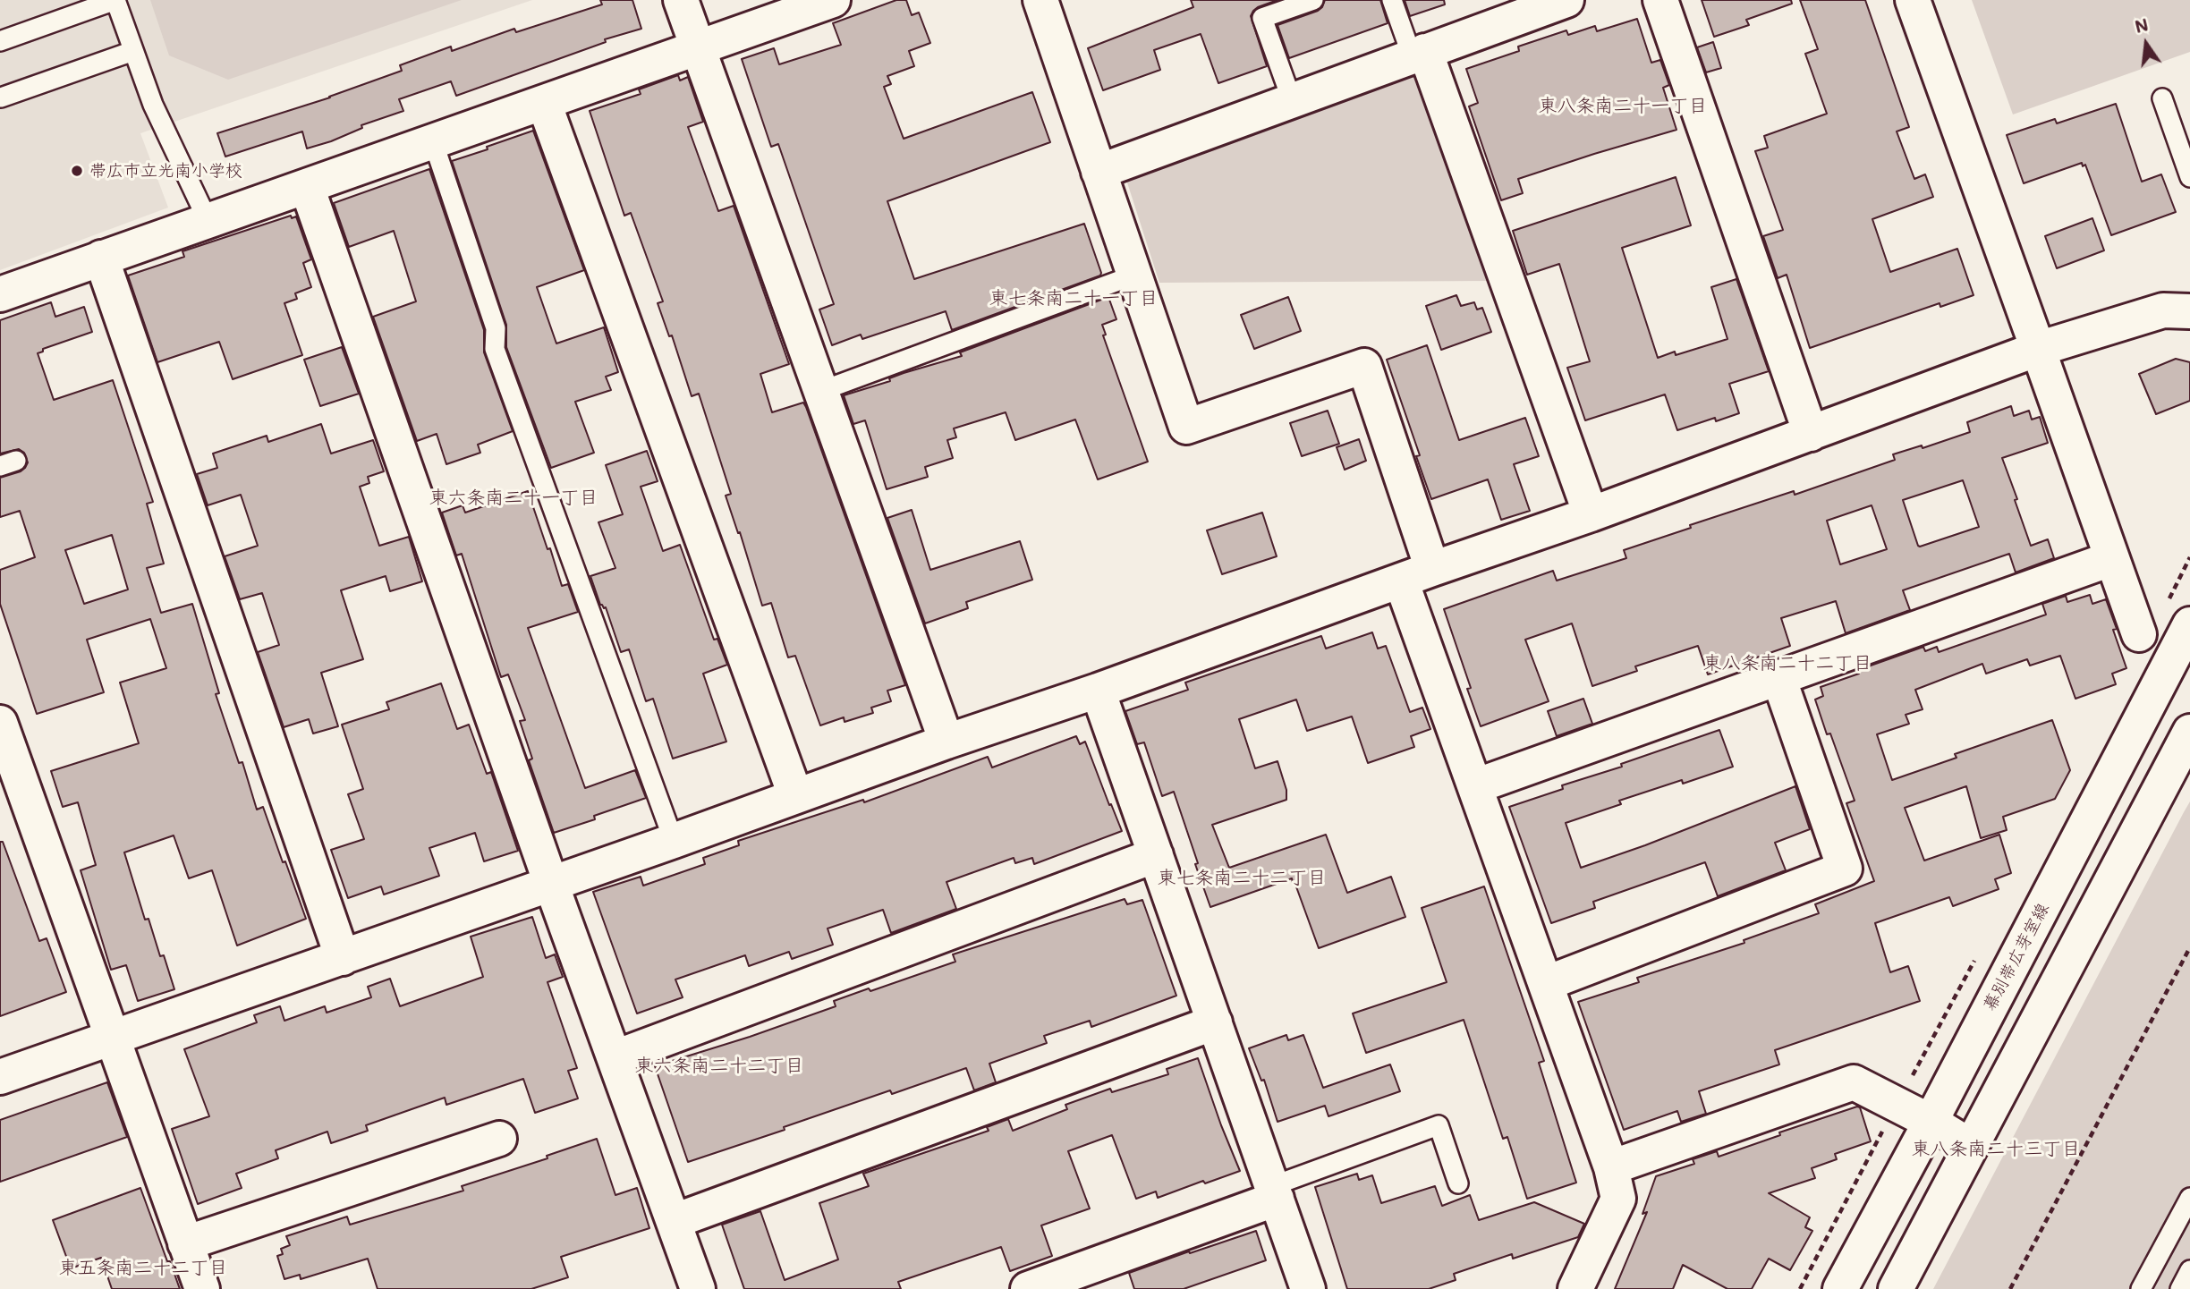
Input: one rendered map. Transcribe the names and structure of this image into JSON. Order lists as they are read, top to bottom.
{
  "streets": {
    "street": ["幕別帯広芽室線"]
  },
  "districts": [
    "東八条南二十一丁目",
    "東七条南二十一丁目",
    "東六条南二十一丁目",
    "東八条南二十二丁目",
    "東七条南二十二丁目",
    "東六条南二十二丁目",
    "東八条南二十三丁目",
    "東五条南二十二丁目"
  ],
  "places": ["帯広市立光南小学校"],
  "north": "top"
}
